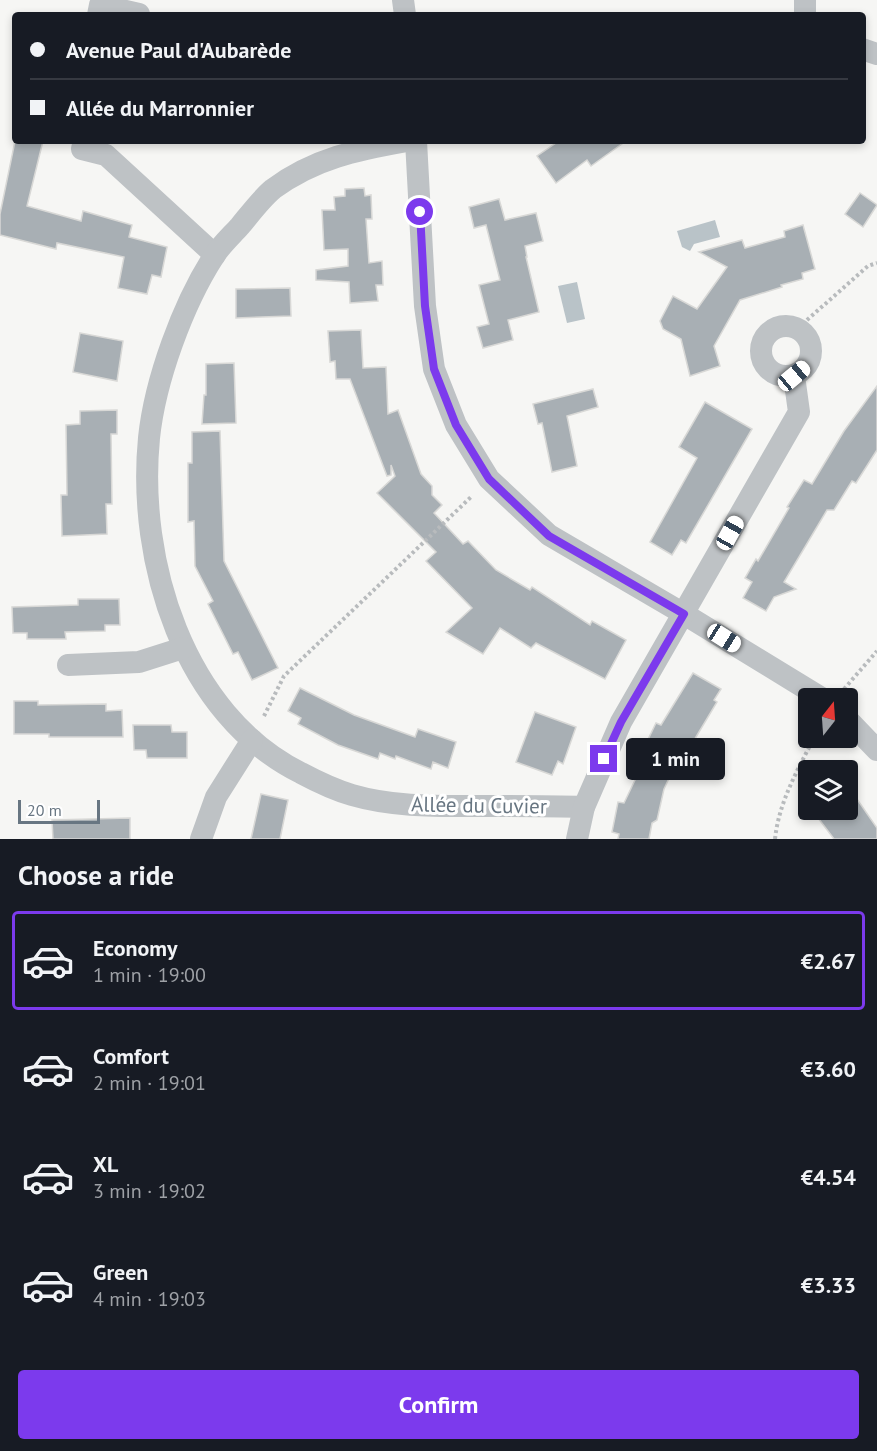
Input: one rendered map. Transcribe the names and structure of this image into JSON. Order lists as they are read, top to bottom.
{
  "streets": {
    "street": ["Allée du Cuvier"]
  },
  "scale_bar": "20 m",
  "north": "top",
  "page": {
    "banner": ["Avenue Paul d'Aubarède", "Allée du Marronnier"],
    "bubble": "1 min",
    "scale": "20 m",
    "heading": "Choose a ride",
    "list": [
      {
        "name": "Economy",
        "note": "1 min · 19:00",
        "value": "€2.67"
      },
      {
        "name": "Comfort",
        "note": "2 min · 19:01",
        "value": "€3.60"
      },
      {
        "name": "XL",
        "note": "3 min · 19:02",
        "value": "€4.54"
      },
      {
        "name": "Green",
        "note": "4 min · 19:03",
        "value": "€3.33"
      }
    ],
    "buttons": "Confirm"
  }
}
